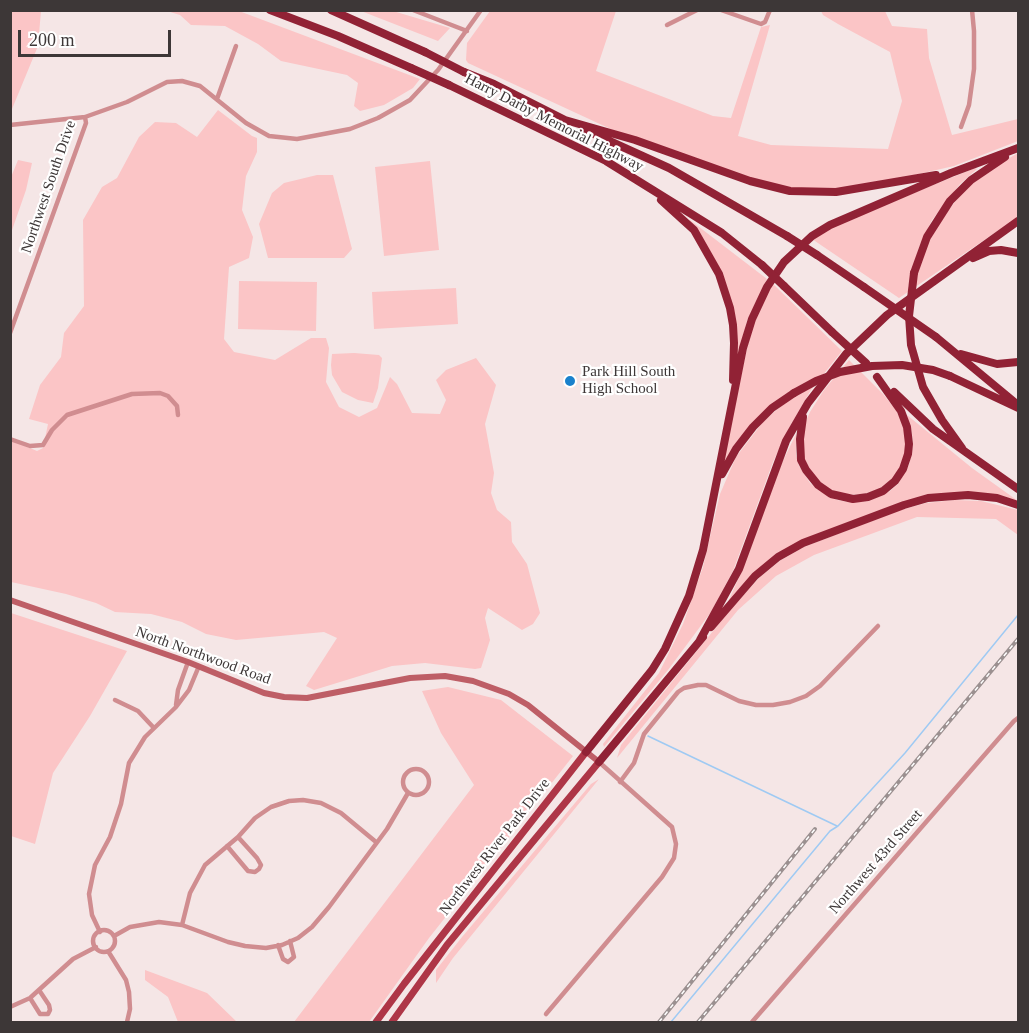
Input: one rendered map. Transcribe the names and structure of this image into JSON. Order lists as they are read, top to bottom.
{
  "streets": {
    "highway": ["Harry Darby Memorial Highway", "Northwest River Park Drive"],
    "street": ["Northwest South Drive", "North Northwood Road", "Northwest 43rd Street"]
  },
  "crossings": [
    ["North Northwood Road", "Northwest River Park Drive"]
  ],
  "places": ["Park Hill South High School"],
  "scale_bar": "200 m"
}
